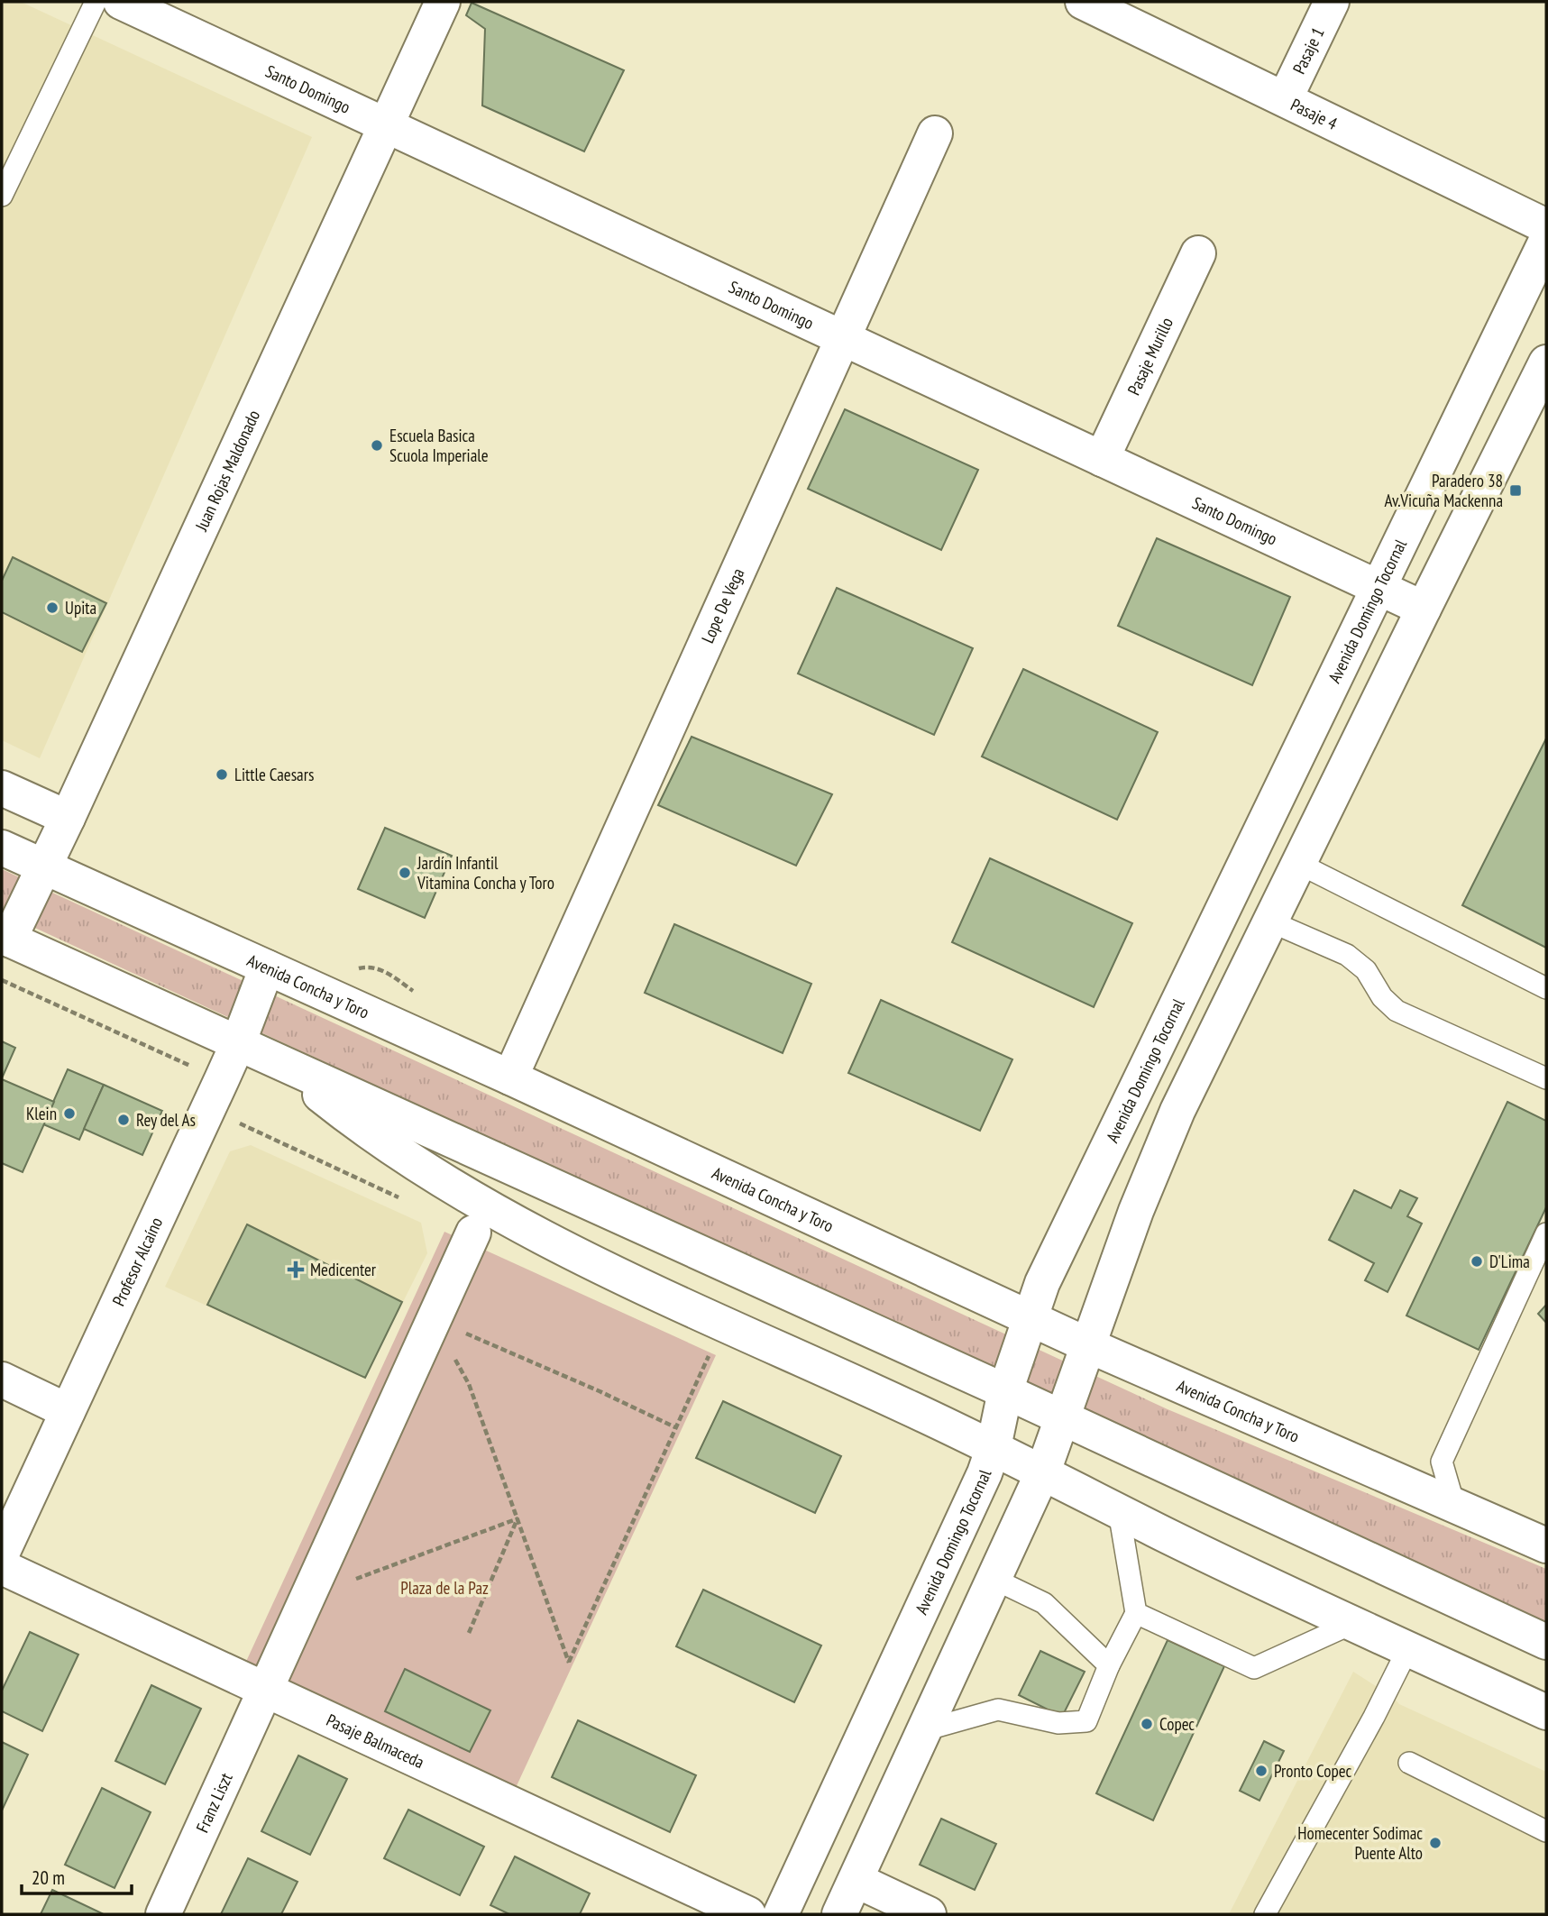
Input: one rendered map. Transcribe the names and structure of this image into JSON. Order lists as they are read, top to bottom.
{
  "streets": {
    "main road": [
      "Pasaje 1",
      "Santo Domingo",
      "Pasaje 4",
      "Pasaje Murillo",
      "Juan Rojas Maldonado",
      "Lope De Vega",
      "Avenida Domingo Tocornal",
      "Avenida Concha y Toro",
      "Profesor Alcaíno",
      "Pasaje Balmaceda",
      "Franz Liszt"
    ]
  },
  "crossings": [
    ["Pasaje 1", "Pasaje 4"],
    ["Santo Domingo", "Pasaje Murillo"],
    ["Santo Domingo", "Juan Rojas Maldonado"],
    ["Santo Domingo", "Lope De Vega"],
    ["Santo Domingo", "Avenida Domingo Tocornal"],
    ["Juan Rojas Maldonado", "Avenida Concha y Toro"],
    ["Lope De Vega", "Avenida Concha y Toro"],
    ["Avenida Domingo Tocornal", "Avenida Concha y Toro"],
    ["Avenida Concha y Toro", "Profesor Alcaíno"],
    ["Pasaje Balmaceda", "Franz Liszt"]
  ],
  "parks": ["Plaza de la Paz"],
  "places": {
    "other": [
      "Escuela Basica Scuola Imperiale",
      "Upita",
      "Little Caesars",
      "Jardín Infantil Vitamina Concha y Toro",
      "Klein",
      "Rey del As",
      "D'Lima",
      "Copec",
      "Pronto Copec",
      "Homecenter Sodimac Puente Alto"
    ],
    "transit": ["Paradero 38 Av.Vicuña Mackenna"],
    "health": ["Medicenter"]
  },
  "scale_bar": "20 m"
}
